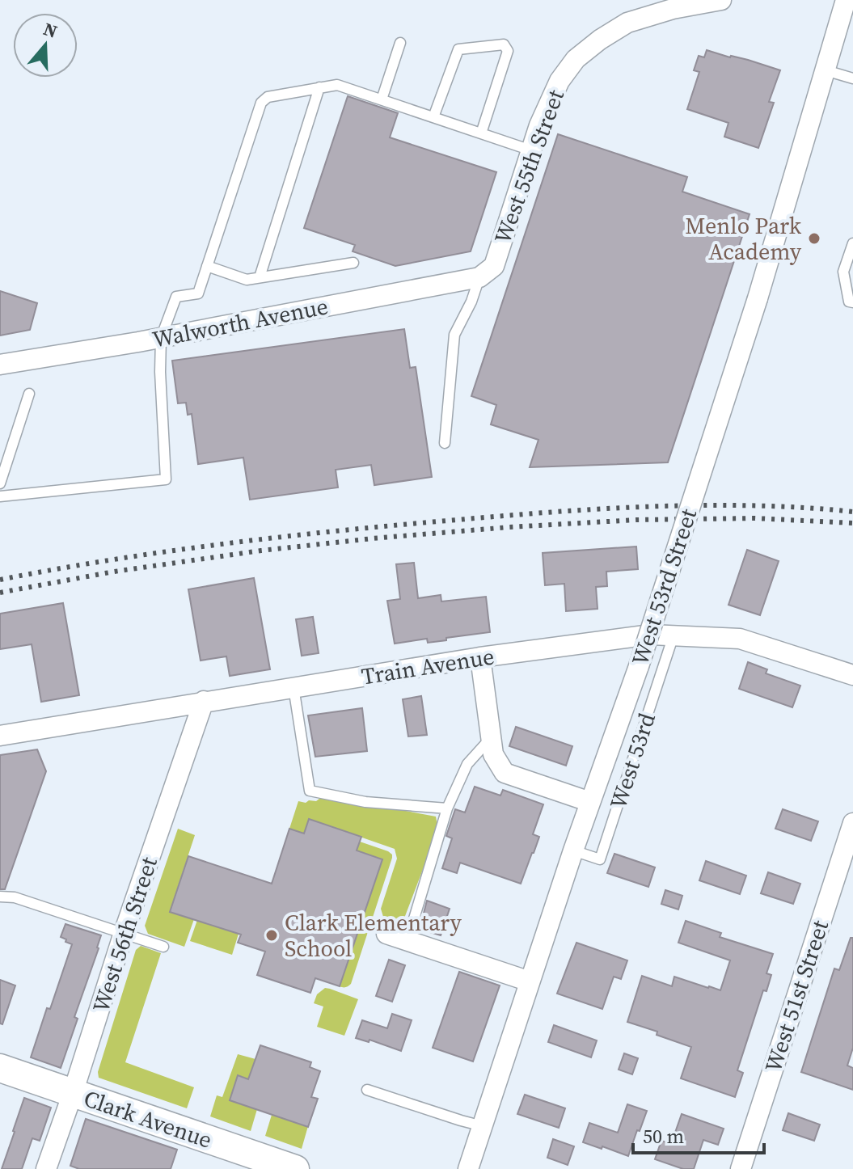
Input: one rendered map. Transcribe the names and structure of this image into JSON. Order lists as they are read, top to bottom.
{
  "streets": {
    "street": [
      "West 55th Street",
      "Walworth Avenue",
      "West 53rd Street",
      "Train Avenue",
      "West 56th Street",
      "West 51st Street",
      "Clark Avenue"
    ],
    "lane": ["West 53rd"]
  },
  "crossings": [
    ["West 55th Street", "Walworth Avenue"],
    ["West 53rd Street", "West 53rd"],
    ["Train Avenue", "West 53rd"],
    ["Train Avenue", "West 56th Street"],
    ["West 56th Street", "Clark Avenue"]
  ],
  "places": ["Menlo Park Academy", "Clark Elementary School"],
  "scale_bar": "50 m",
  "north": "top"
}
